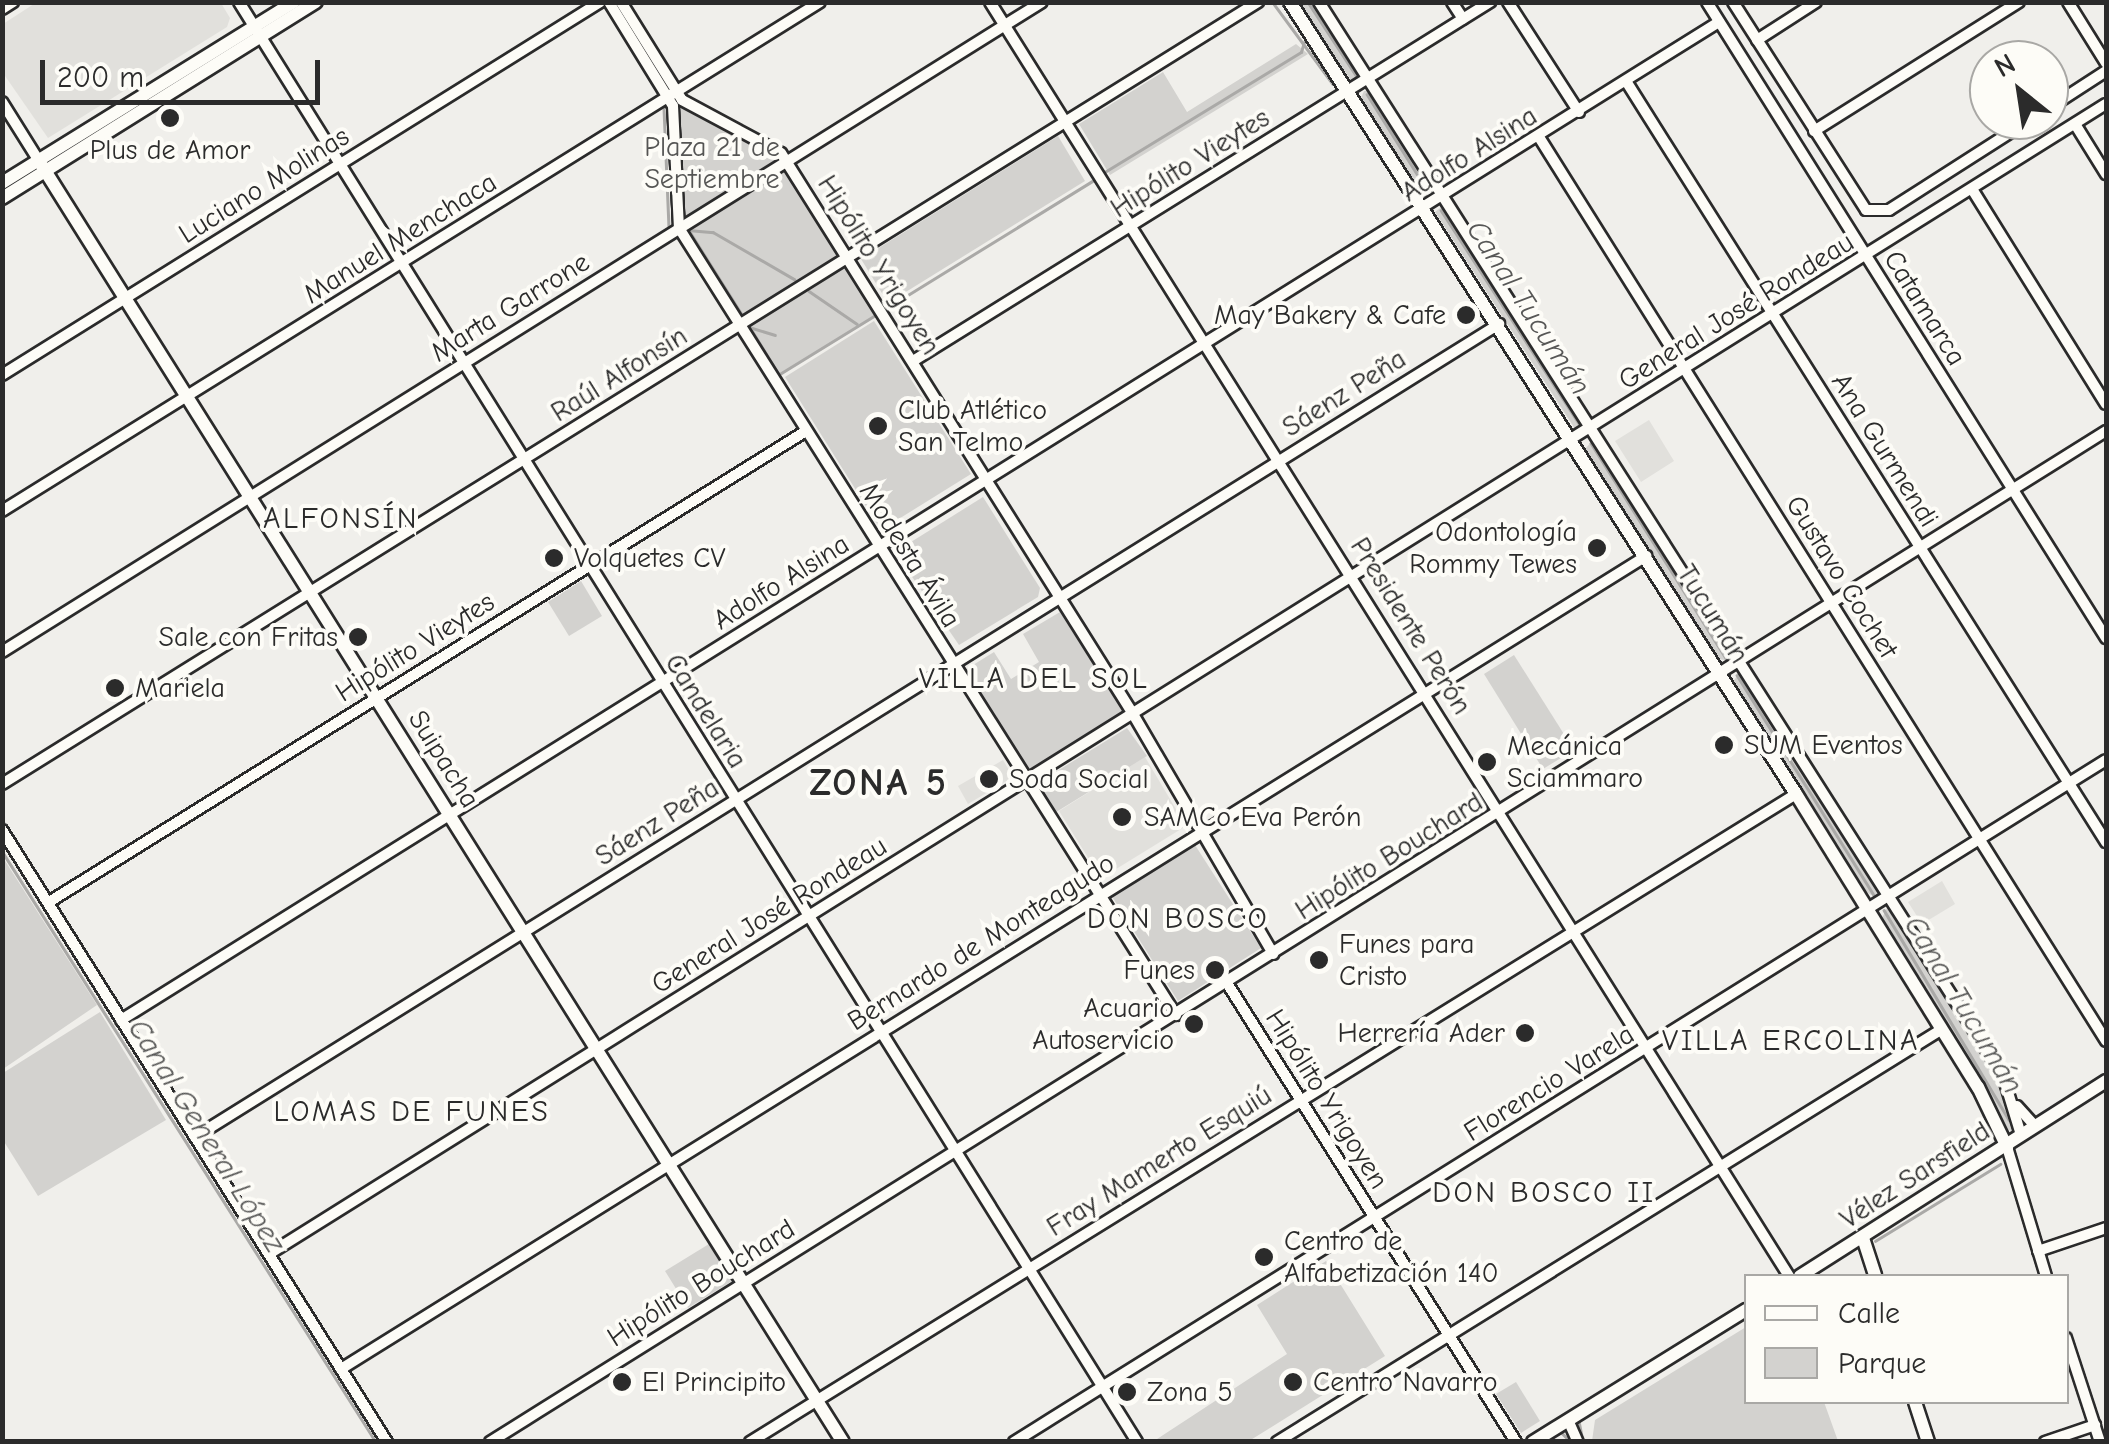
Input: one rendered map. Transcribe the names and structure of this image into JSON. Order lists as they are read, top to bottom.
{
  "streets": {
    "main road": ["Tucumán", "Suipacha", "Vélez Sarsfield"],
    "street": [
      "Adolfo Alsina",
      "Hipólito Vieytes",
      "Luciano Molinas",
      "Manuel Menchaca",
      "Hipólito Yrigoyen",
      "Marta Garrone",
      "Catamarca",
      "General José Rondeau",
      "Raúl Alfonsín",
      "Sáenz Peña",
      "Ana Gurmendi",
      "Modesta Ávila",
      "Gustavo Cochet",
      "Presidente Perón",
      "Candelaria",
      "Hipólito Bouchard",
      "Bernardo de Monteagudo",
      "Florencio Varela",
      "Fray Mamerto Esquiú"
    ]
  },
  "crossings": [
    ["Adolfo Alsina", "Hipólito Yrigoyen"],
    ["Adolfo Alsina", "Catamarca"],
    ["Adolfo Alsina", "Ana Gurmendi"],
    ["Adolfo Alsina", "Modesta Ávila"],
    ["Adolfo Alsina", "Gustavo Cochet"],
    ["Adolfo Alsina", "Tucumán"],
    ["Adolfo Alsina", "Presidente Perón"],
    ["Adolfo Alsina", "Candelaria"],
    ["Adolfo Alsina", "Suipacha"],
    ["Hipólito Vieytes", "Hipólito Yrigoyen"],
    ["Hipólito Vieytes", "Modesta Ávila"],
    ["Hipólito Vieytes", "Tucumán"],
    ["Hipólito Vieytes", "Presidente Perón"],
    ["Hipólito Vieytes", "Candelaria"],
    ["Hipólito Vieytes", "Suipacha"],
    ["Luciano Molinas", "Candelaria"],
    ["Luciano Molinas", "Suipacha"],
    ["Manuel Menchaca", "Hipólito Yrigoyen"],
    ["Manuel Menchaca", "Modesta Ávila"],
    ["Manuel Menchaca", "Candelaria"],
    ["Manuel Menchaca", "Suipacha"],
    ["Hipólito Yrigoyen", "Marta Garrone"],
    ["Hipólito Yrigoyen", "General José Rondeau"],
    ["Hipólito Yrigoyen", "Raúl Alfonsín"],
    ["Hipólito Yrigoyen", "Sáenz Peña"],
    ["Hipólito Yrigoyen", "Modesta Ávila"],
    ["Hipólito Yrigoyen", "Hipólito Bouchard"],
    ["Hipólito Yrigoyen", "Bernardo de Monteagudo"],
    ["Hipólito Yrigoyen", "Florencio Varela"],
    ["Hipólito Yrigoyen", "Fray Mamerto Esquiú"],
    ["Marta Garrone", "Modesta Ávila"],
    ["Marta Garrone", "Presidente Perón"],
    ["Marta Garrone", "Candelaria"],
    ["Marta Garrone", "Suipacha"],
    ["Catamarca", "General José Rondeau"],
    ["Catamarca", "Hipólito Bouchard"],
    ["General José Rondeau", "Ana Gurmendi"],
    ["General José Rondeau", "Modesta Ávila"],
    ["General José Rondeau", "Gustavo Cochet"],
    ["General José Rondeau", "Tucumán"],
    ["General José Rondeau", "Presidente Perón"],
    ["General José Rondeau", "Candelaria"],
    ["General José Rondeau", "Suipacha"],
    ["Raúl Alfonsín", "Modesta Ávila"],
    ["Raúl Alfonsín", "Presidente Perón"],
    ["Raúl Alfonsín", "Candelaria"],
    ["Raúl Alfonsín", "Suipacha"],
    ["Sáenz Peña", "Modesta Ávila"],
    ["Sáenz Peña", "Tucumán"],
    ["Sáenz Peña", "Presidente Perón"],
    ["Sáenz Peña", "Candelaria"],
    ["Sáenz Peña", "Suipacha"],
    ["Ana Gurmendi", "Hipólito Bouchard"],
    ["Ana Gurmendi", "Florencio Varela"],
    ["Modesta Ávila", "Hipólito Bouchard"],
    ["Modesta Ávila", "Bernardo de Monteagudo"],
    ["Gustavo Cochet", "Hipólito Bouchard"],
    ["Gustavo Cochet", "Florencio Varela"],
    ["Tucumán", "Hipólito Bouchard"],
    ["Tucumán", "Bernardo de Monteagudo"],
    ["Tucumán", "Florencio Varela"],
    ["Tucumán", "Fray Mamerto Esquiú"],
    ["Tucumán", "Vélez Sarsfield"],
    ["Presidente Perón", "Hipólito Bouchard"],
    ["Presidente Perón", "Bernardo de Monteagudo"],
    ["Presidente Perón", "Florencio Varela"],
    ["Presidente Perón", "Fray Mamerto Esquiú"],
    ["Candelaria", "Hipólito Bouchard"],
    ["Candelaria", "Bernardo de Monteagudo"],
    ["Candelaria", "Florencio Varela"],
    ["Candelaria", "Fray Mamerto Esquiú"],
    ["Suipacha", "Hipólito Bouchard"],
    ["Suipacha", "Bernardo de Monteagudo"],
    ["Suipacha", "Fray Mamerto Esquiú"]
  ],
  "districts": [
    "ALFONSÍN",
    "VILLA DEL SOL",
    "ZONA 5",
    "DON BOSCO",
    "VILLA ERCOLINA",
    "LOMAS DE FUNES",
    "DON BOSCO II"
  ],
  "water": ["Canal Tucumán", "Canal General López"],
  "parks": ["Plaza 21 de Septiembre"],
  "places": [
    "Plus de Amor",
    "May Bakery & Cafe",
    "Club Atlético San Telmo",
    "Odontología Rommy Tewes",
    "Volquetes CV",
    "Sale con Fritas",
    "Mariela",
    "SUM Eventos",
    "Mecánica Sciammaro",
    "Soda Social",
    "SAMCo Eva Perón",
    "Funes para Cristo",
    "Funes",
    "Acuario Autoservicio",
    "Herrería Ader",
    "Centro de Alfabetización 140",
    "El Principito",
    "Centro Navarro",
    "Zona 5"
  ],
  "legend": ["Calle", "Parque"],
  "scale_bar": "200 m",
  "north": "top left"
}
